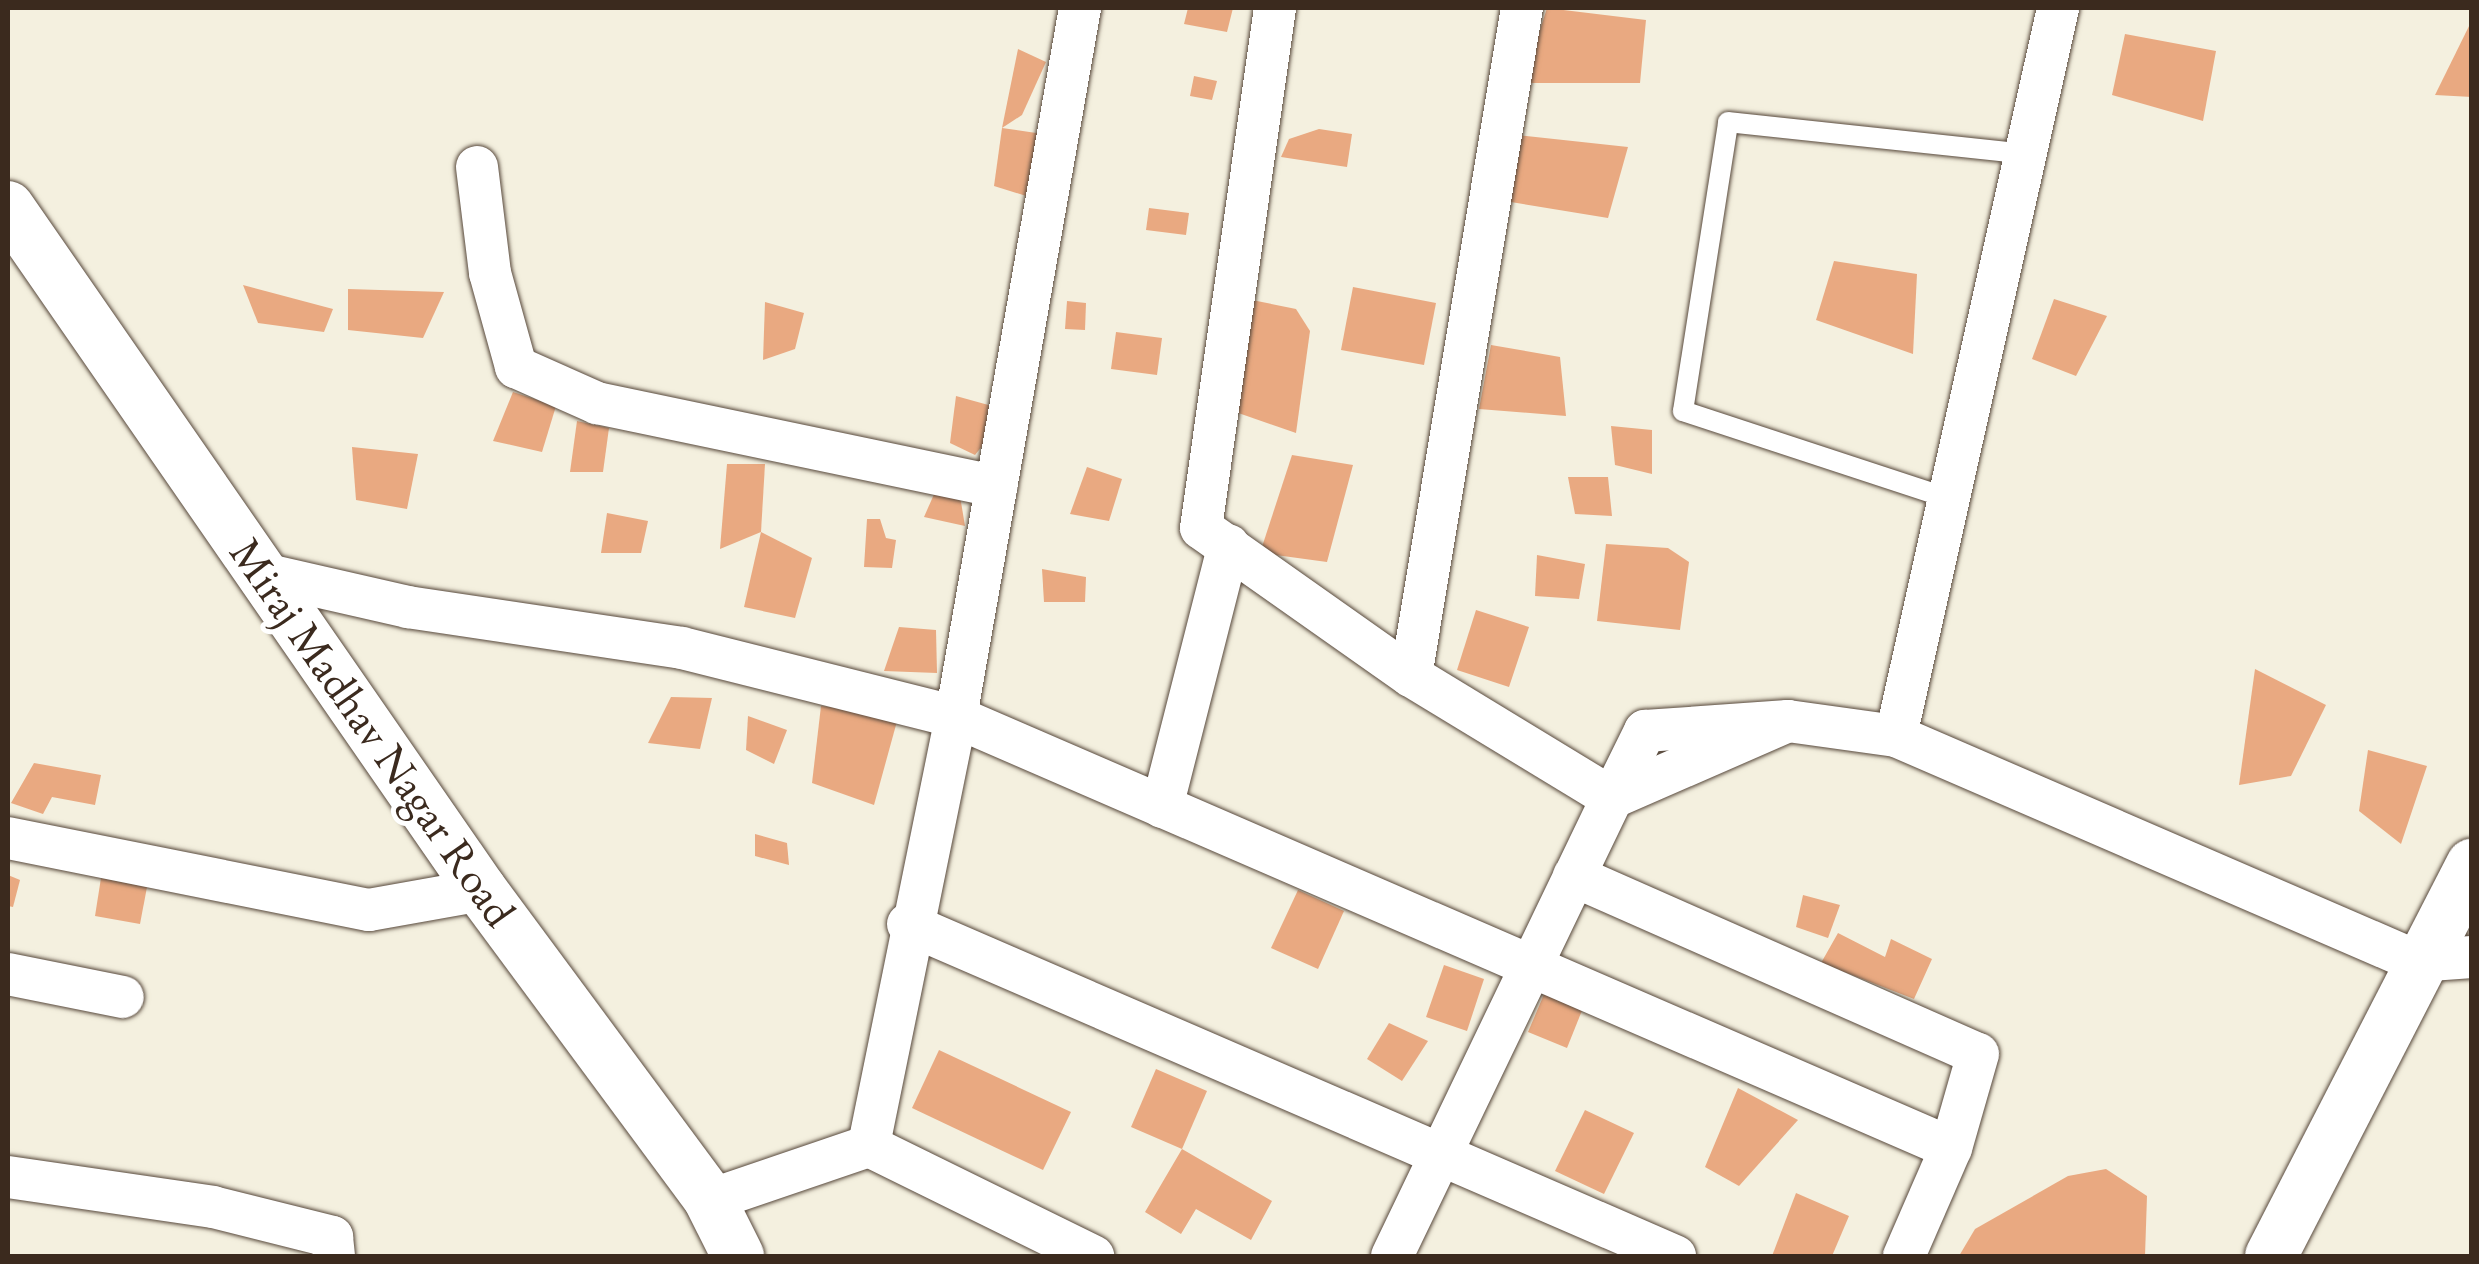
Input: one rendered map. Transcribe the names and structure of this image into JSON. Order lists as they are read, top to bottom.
{
  "streets": {
    "street": ["Miraj Madhav Nagar Road"]
  }
}
